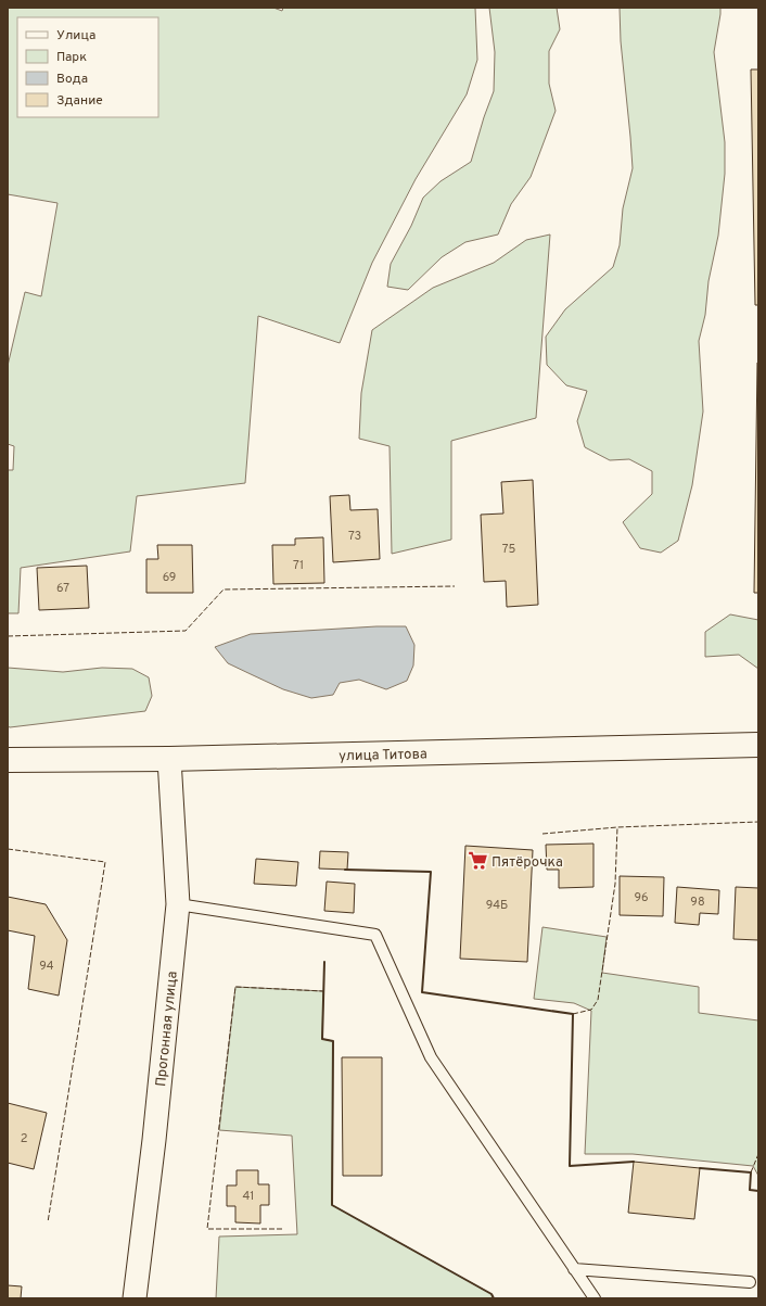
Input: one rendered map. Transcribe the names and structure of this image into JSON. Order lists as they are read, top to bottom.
{
  "streets": {
    "main road": ["улица Титова"],
    "street": ["Прогонная улица"]
  },
  "crossings": [
    ["улица Титова", "Прогонная улица"]
  ],
  "places": {
    "supermarket": ["Пятёрочка"]
  },
  "house_numbers": [
    "73",
    "75",
    "71",
    "69",
    "67",
    "96",
    "98",
    "94Б",
    "94",
    "2",
    "41"
  ],
  "legend": [
    "Улица",
    "Парк",
    "Вода",
    "Здание"
  ]
}
